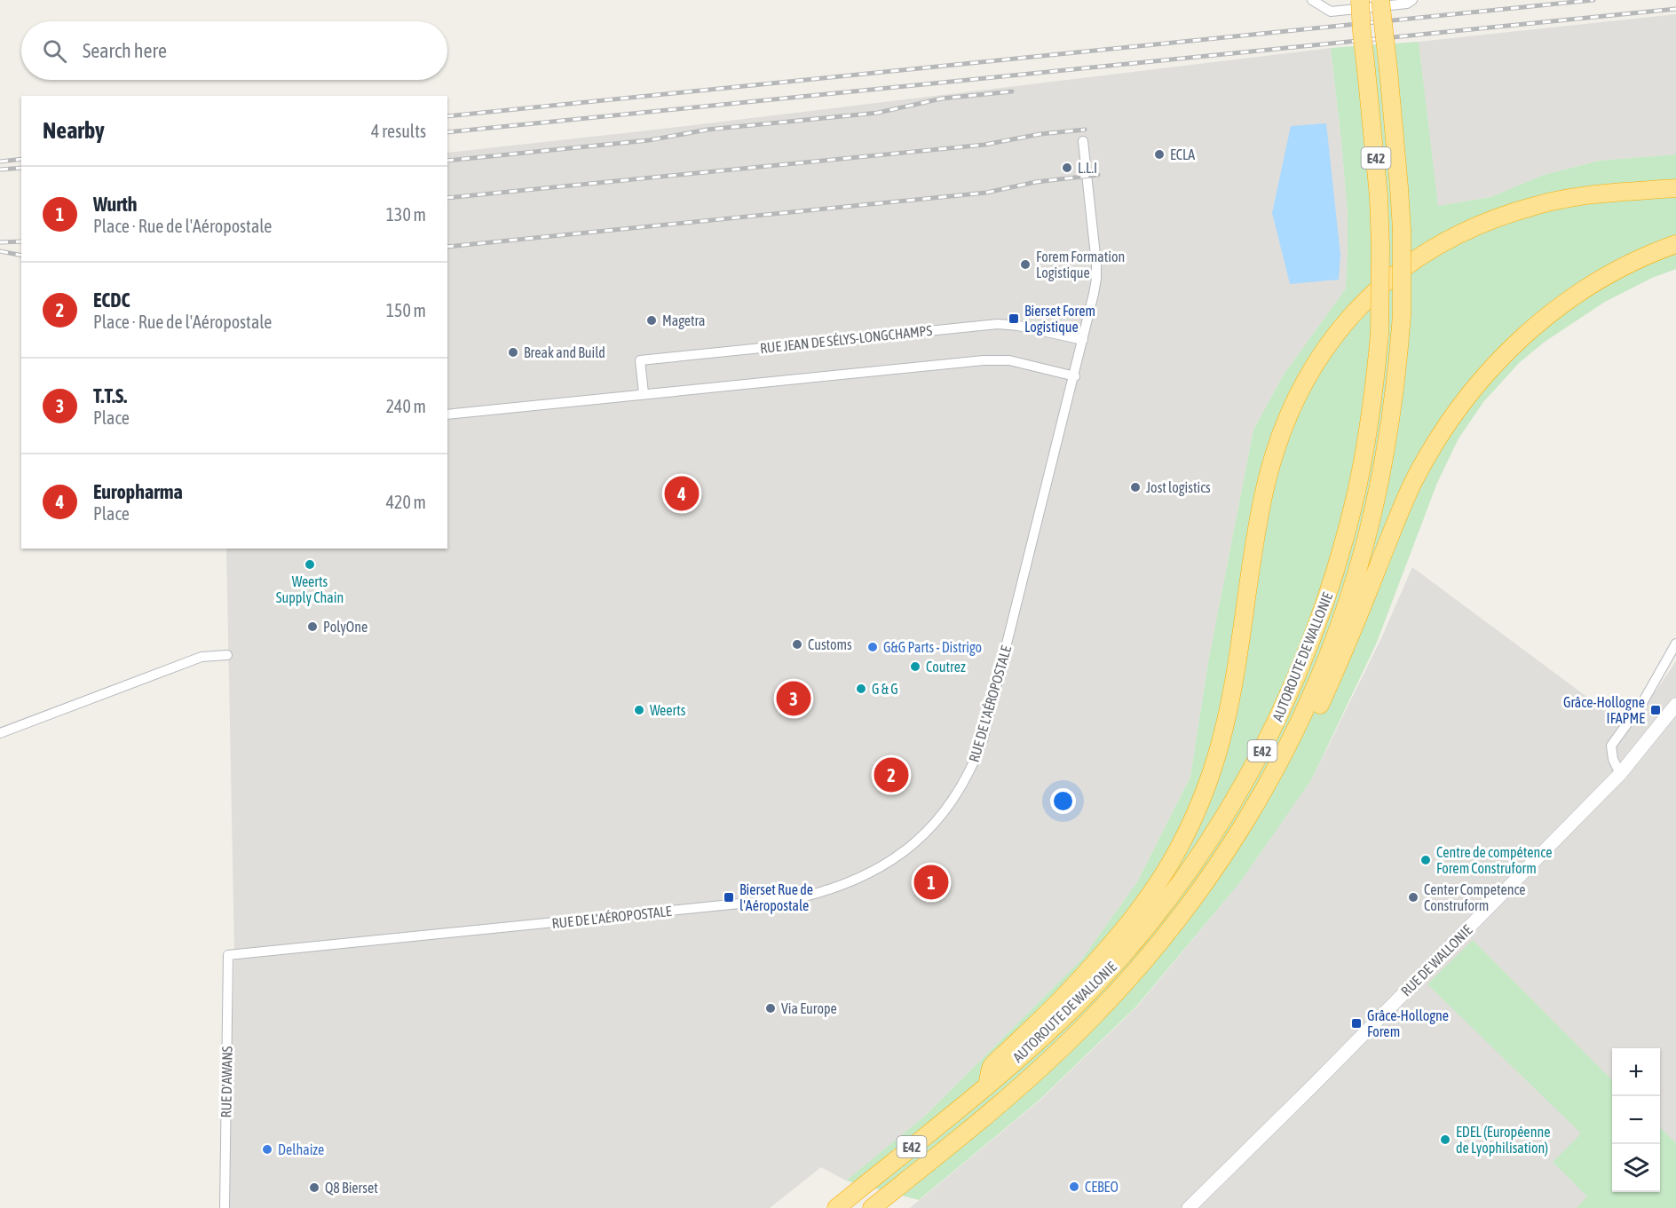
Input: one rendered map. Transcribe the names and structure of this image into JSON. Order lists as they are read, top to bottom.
{
  "streets": {
    "highway": ["E42", "AUTOROUTE DE WALLONIE"],
    "street": [
      "RUE JEAN DE SÉLYS-LONGCHAMPS",
      "RUE DE L'AÉROPOSTALE",
      "RUE DE WALLONIE",
      "RUE D'AWANS"
    ]
  },
  "crossings": [
    ["RUE JEAN DE SÉLYS-LONGCHAMPS", "RUE DE L'AÉROPOSTALE"],
    ["RUE DE L'AÉROPOSTALE", "RUE D'AWANS"]
  ],
  "places": {
    "other": [
      "ECLA",
      "L.L.I",
      "Forem Formation Logistique",
      "Magetra",
      "Break and Build",
      "Jost logistics",
      "Weerts Supply Chain",
      "PolyOne",
      "Customs",
      "G&G Parts - Distrigo",
      "Coutrez",
      "G & G",
      "Weerts",
      "Centre de compétence Forem Construform",
      "Center Competence Construform",
      "Via Europe",
      "EDEL (Européenne de Lyophilisation)",
      "Delhaize",
      "CEBEO",
      "Q8 Bierset"
    ],
    "transit": [
      "Bierset Forem Logistique",
      "Grâce-Hollogne IFAPME",
      "Bierset Rue de l'Aéropostale",
      "Grâce-Hollogne Forem"
    ]
  },
  "page": {
    "search": "Search here",
    "heading": ["Nearby", "4 results"],
    "list": [
      {
        "mark": "1",
        "name": "Wurth",
        "note": "Place · Rue de l'Aéropostale",
        "value": "130 m"
      },
      {
        "mark": "2",
        "name": "ECDC",
        "note": "Place · Rue de l'Aéropostale",
        "value": "150 m"
      },
      {
        "mark": "3",
        "name": "T.T.S.",
        "note": "Place",
        "value": "240 m"
      },
      {
        "mark": "4",
        "name": "Europharma",
        "note": "Place",
        "value": "420 m"
      }
    ],
    "pins": [
      "4",
      "3",
      "2",
      "1"
    ],
    "map_buttons": ["+", "−"]
  }
}
